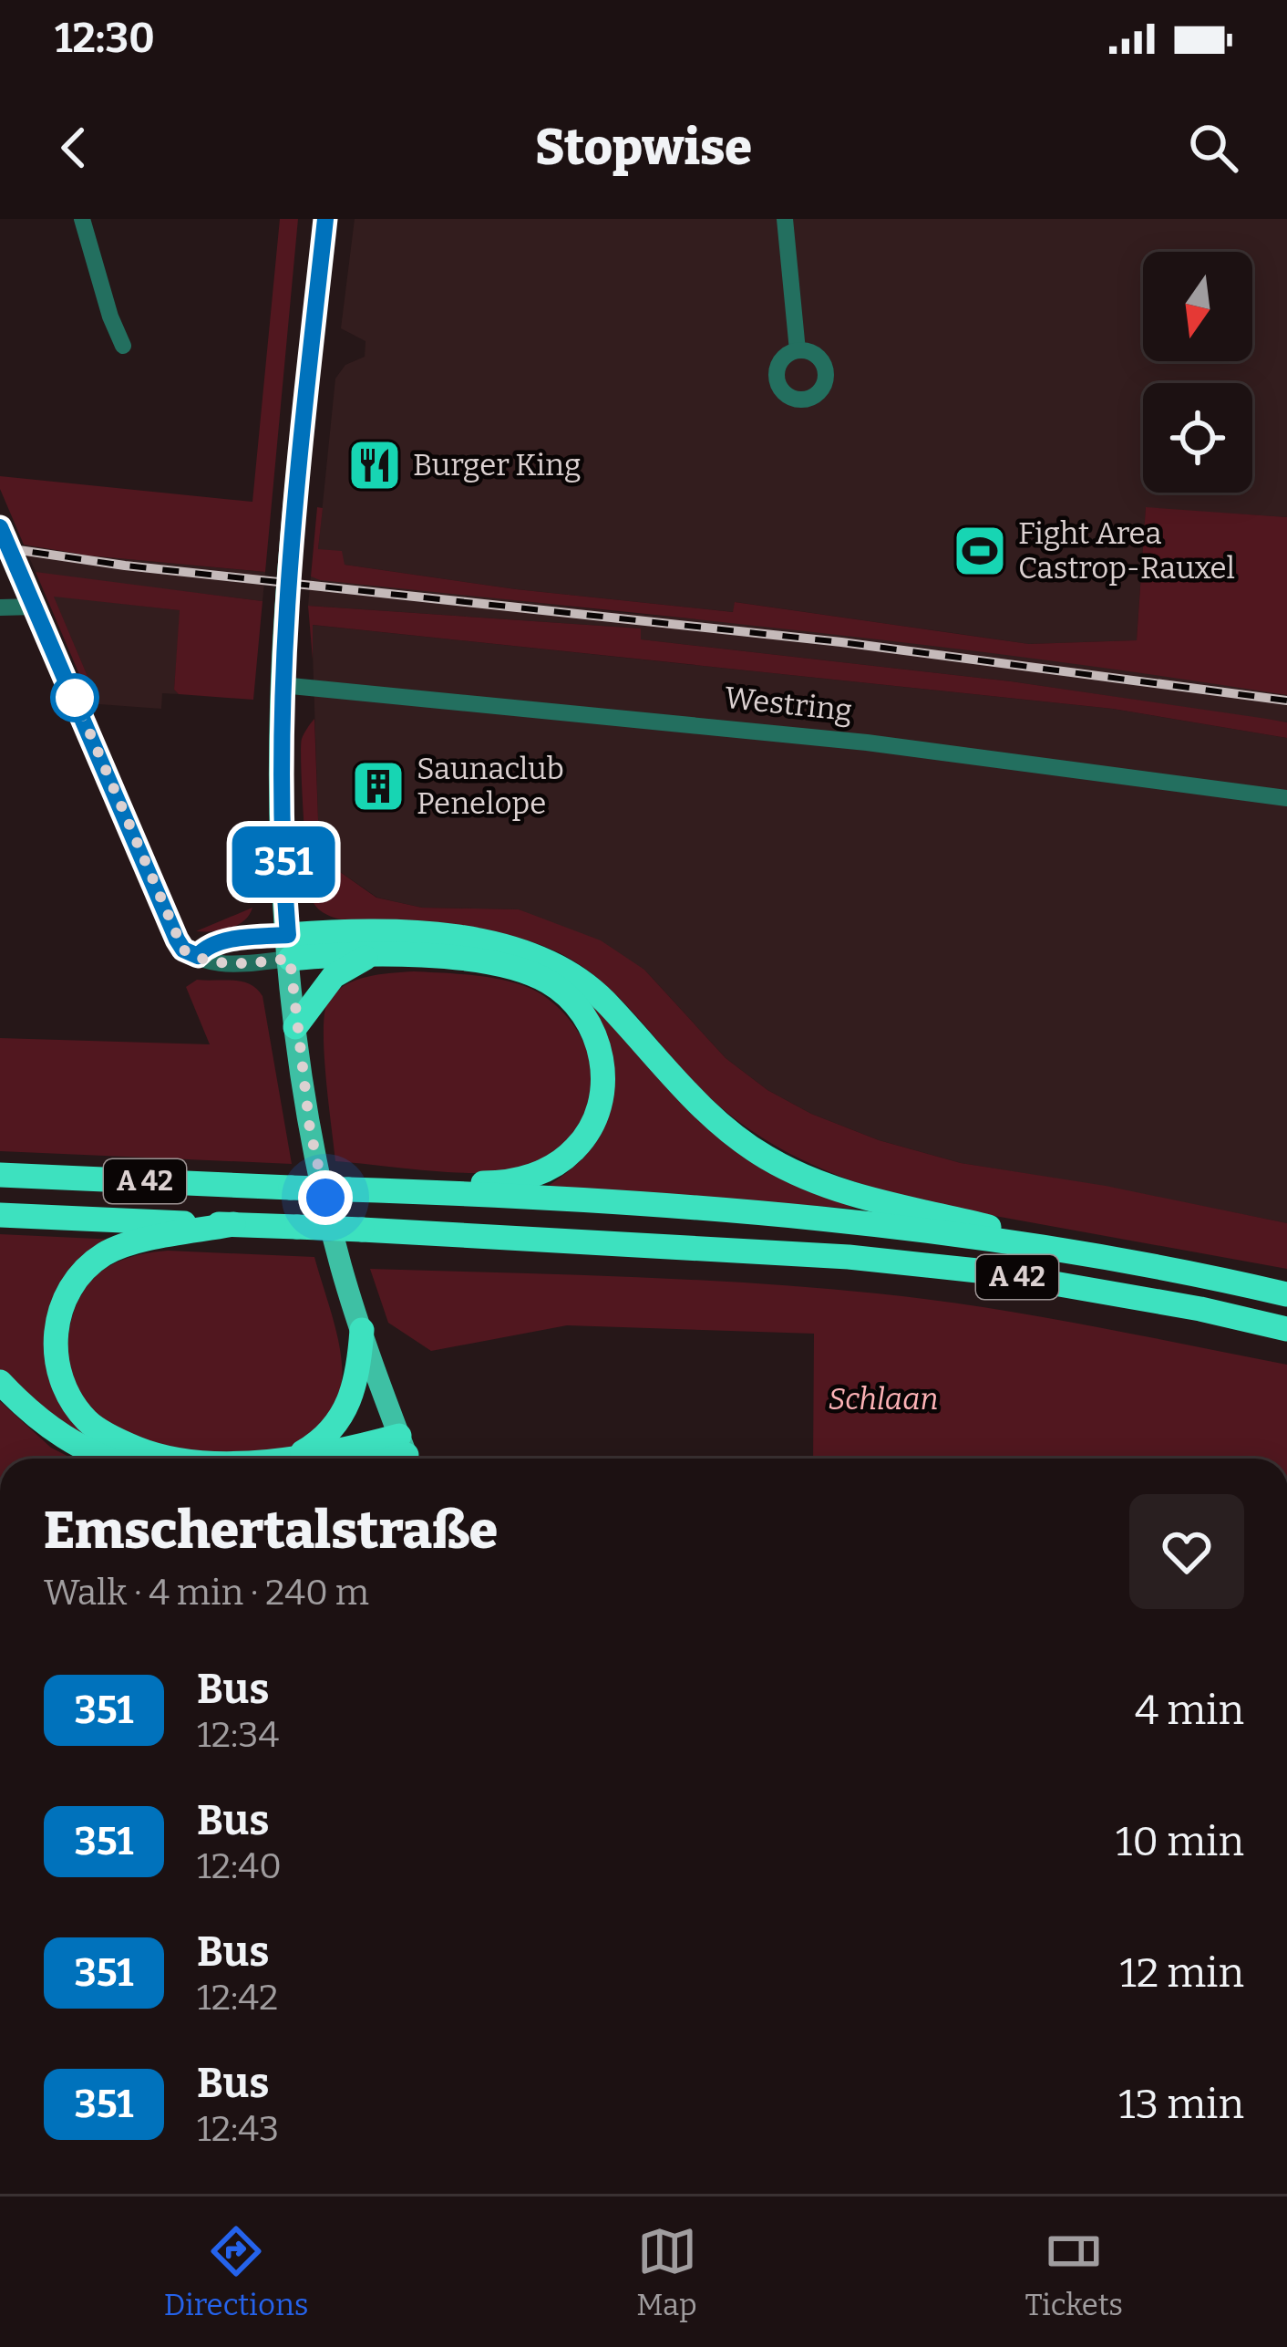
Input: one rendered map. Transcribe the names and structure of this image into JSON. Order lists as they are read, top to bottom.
{
  "streets": {
    "highway": ["A 42"],
    "street": ["Westring"]
  },
  "parks": ["Schlaan"],
  "places": {
    "restaurant": ["Burger King"],
    "sports": ["Fight Area Castrop-Rauxel"],
    "building": ["Saunaclub Penelope"]
  },
  "lines": ["bus line 351"],
  "north": "bottom",
  "page": {
    "status": "12:30",
    "header": "Stopwise",
    "on_map": "351",
    "heading": ["Emschertalstraße", "Walk · 4 min · 240 m"],
    "list": [
      {
        "mark": "351",
        "name": "Bus",
        "note": "12:34",
        "value": "4 min"
      },
      {
        "mark": "351",
        "name": "Bus",
        "note": "12:40",
        "value": "10 min"
      },
      {
        "mark": "351",
        "name": "Bus",
        "note": "12:42",
        "value": "12 min"
      },
      {
        "mark": "351",
        "name": "Bus",
        "note": "12:43",
        "value": "13 min"
      }
    ],
    "tabs": ["Directions", "Map", "Tickets"]
  }
}
